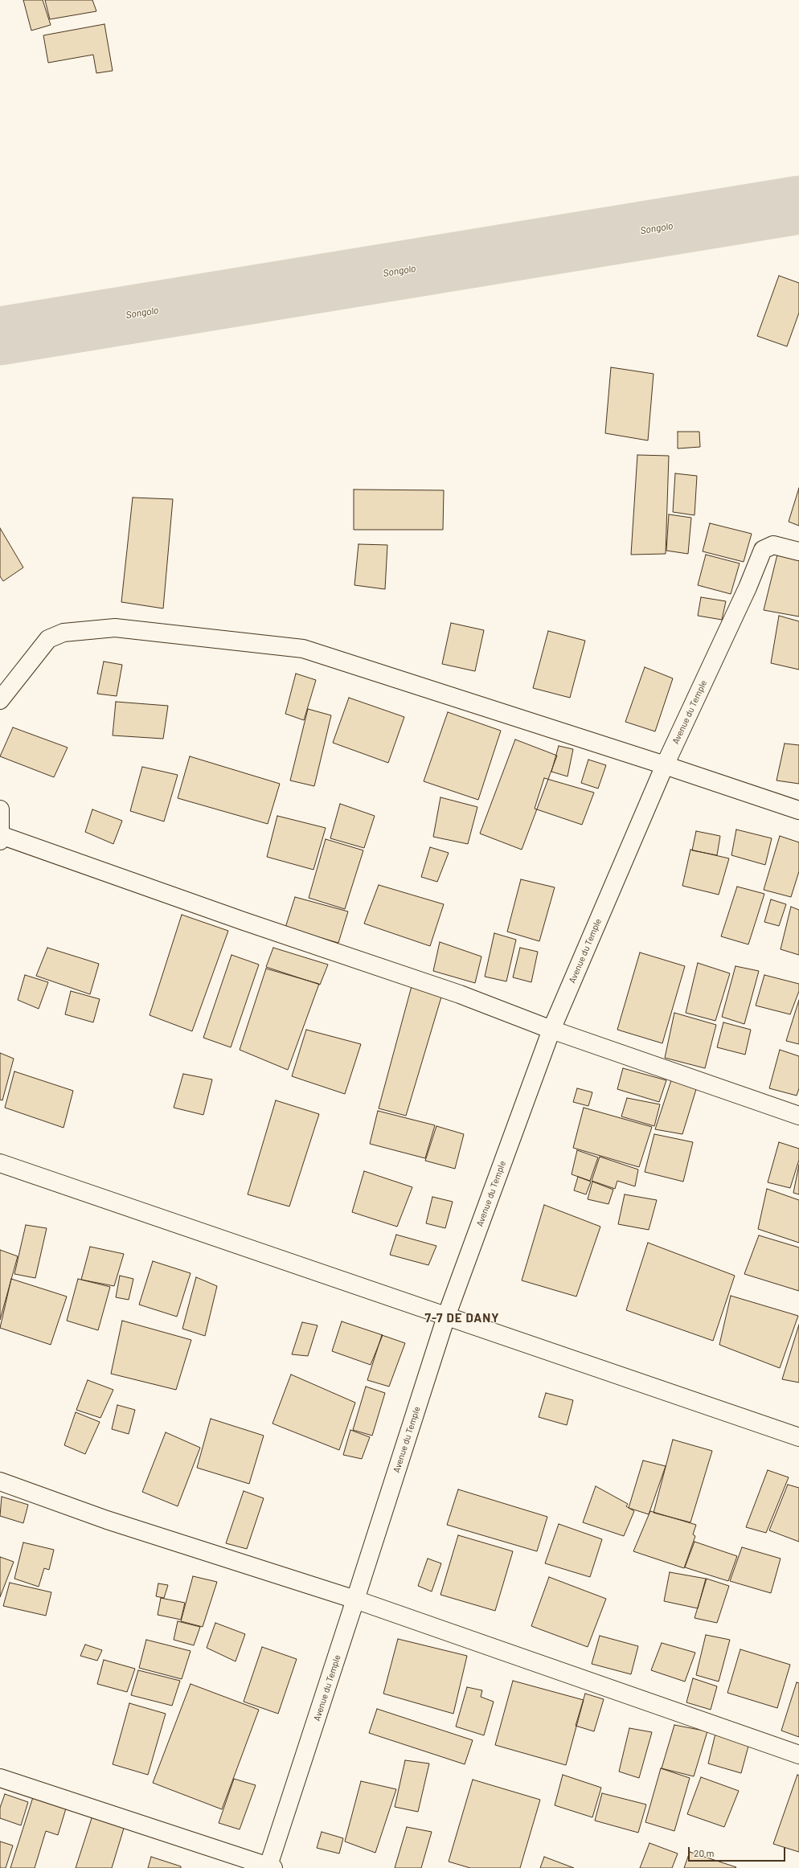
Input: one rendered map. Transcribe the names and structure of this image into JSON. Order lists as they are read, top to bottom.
{
  "streets": {
    "street": ["Avenue du Temple"]
  },
  "districts": ["7-7 DE DANY"],
  "water": ["Songolo"],
  "scale_bar": "20 m"
}
